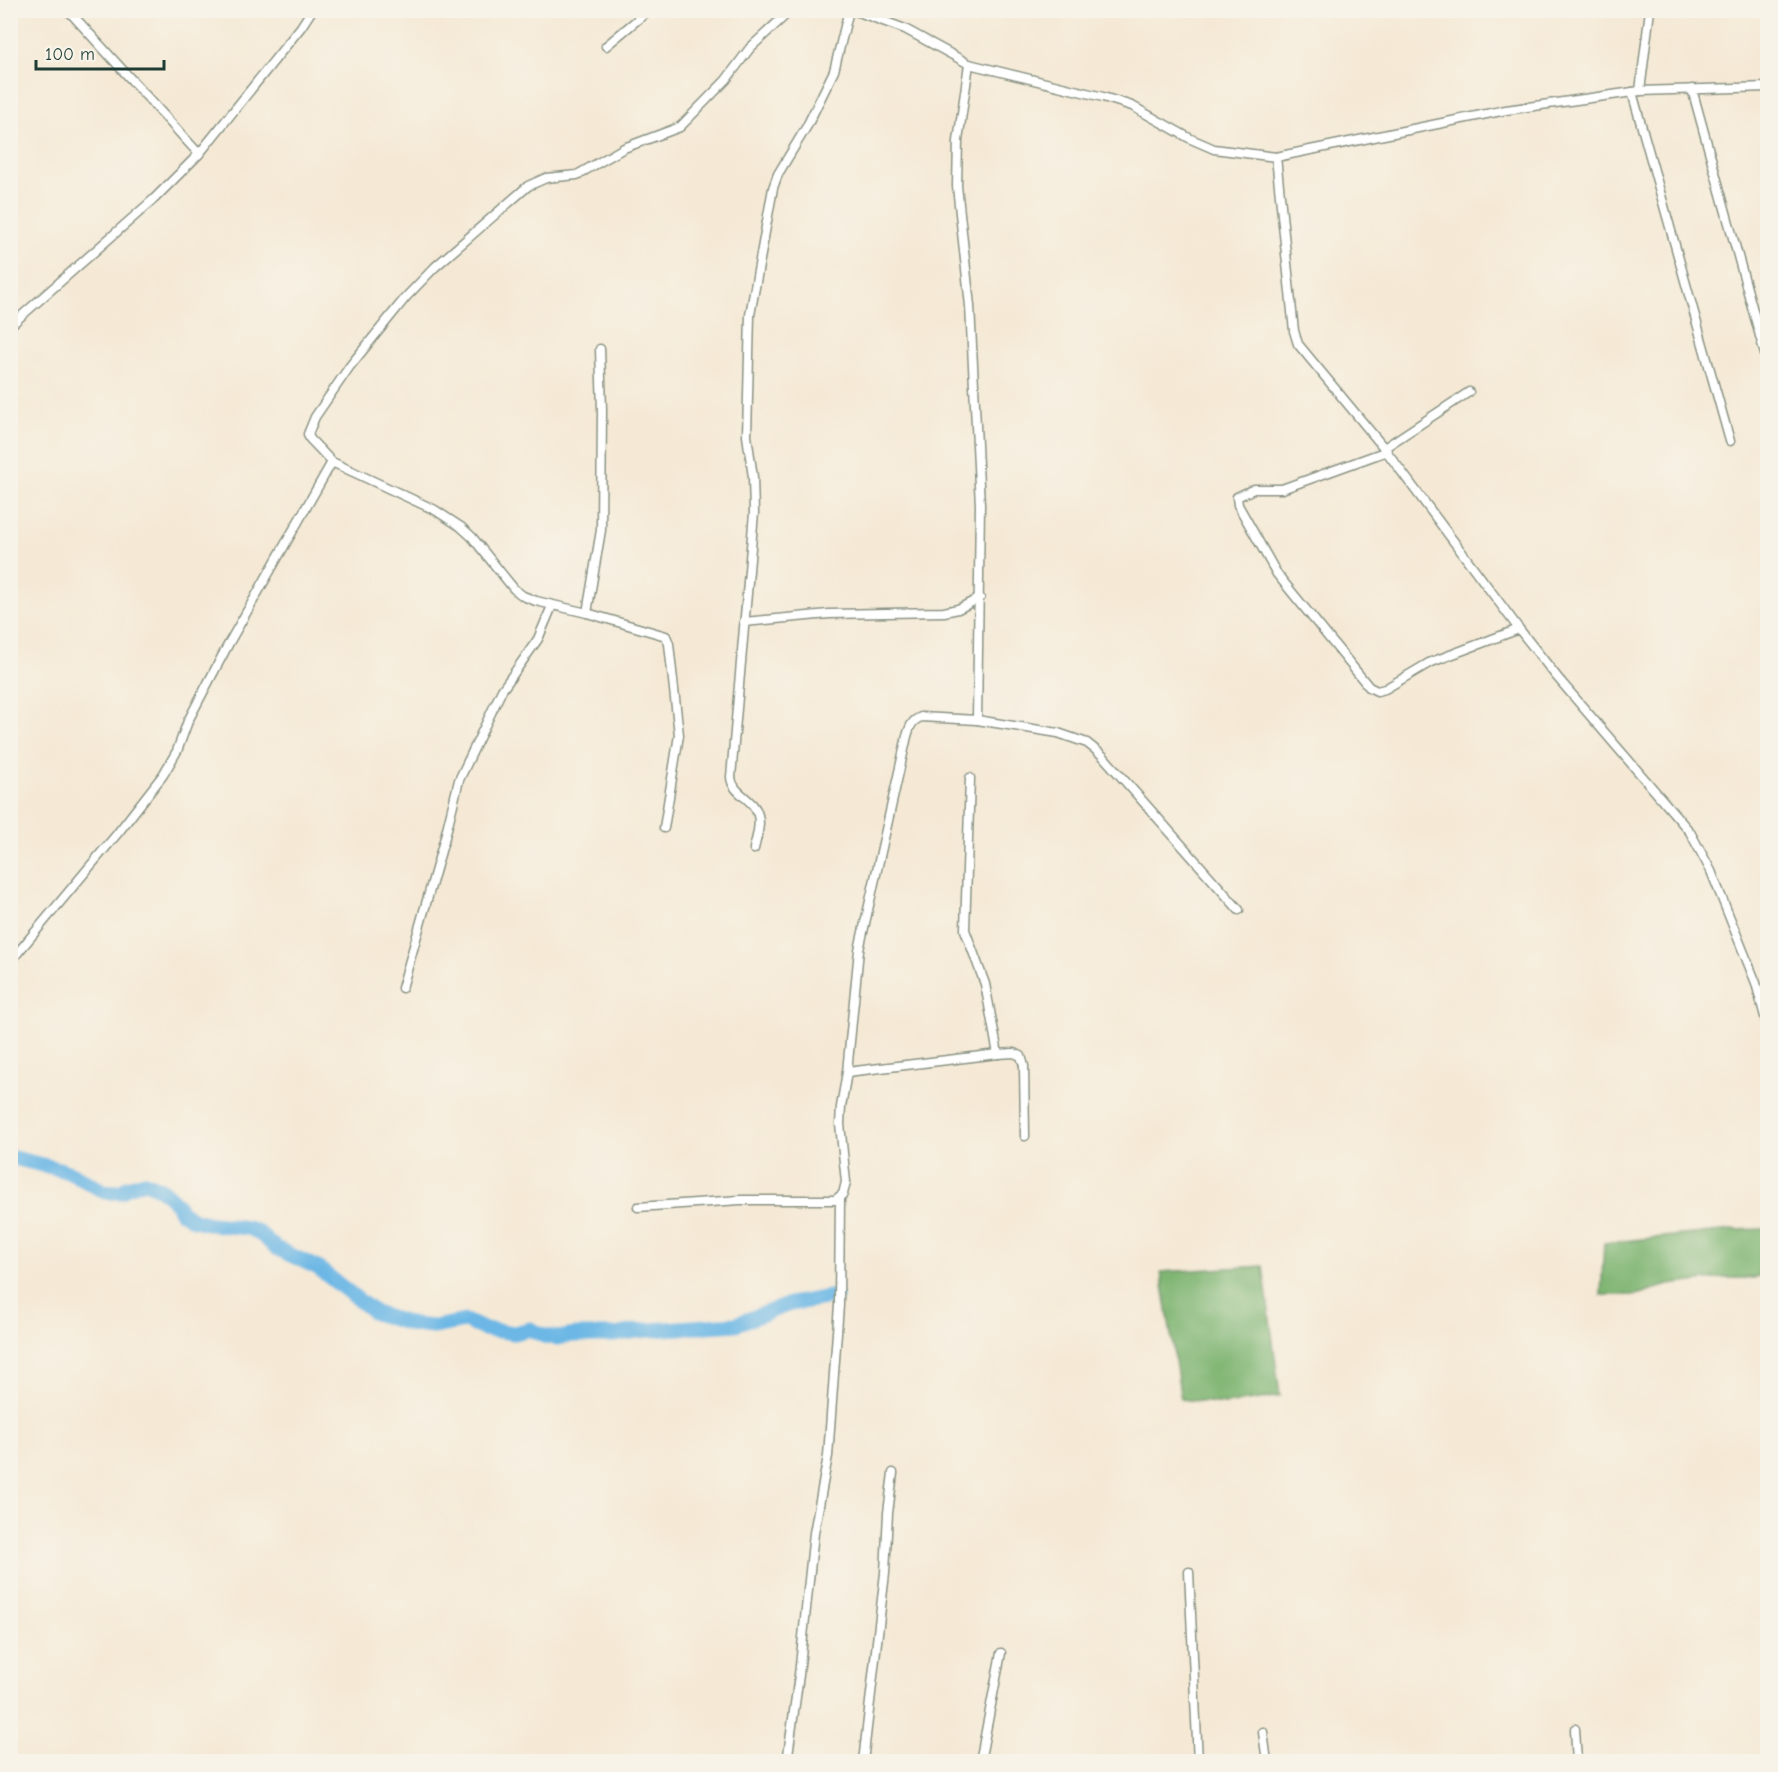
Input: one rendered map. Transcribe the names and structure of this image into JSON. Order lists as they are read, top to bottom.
{
  "scale_bar": "100 m"
}
